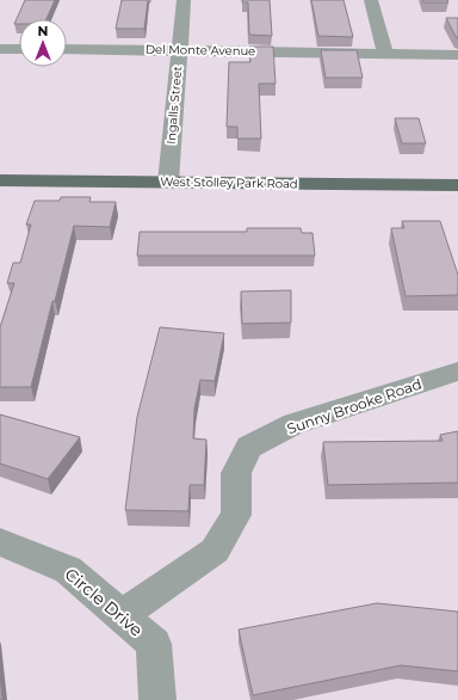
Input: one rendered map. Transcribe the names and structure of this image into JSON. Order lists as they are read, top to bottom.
{
  "streets": {
    "main road": ["West Stolley Park Road"],
    "street": [
      "Del Monte Avenue",
      "Ingalls Street",
      "Sunny Brooke Road",
      "Circle Drive"
    ]
  },
  "crossings": [
    ["Del Monte Avenue", "Ingalls Street"],
    ["Ingalls Street", "West Stolley Park Road"],
    ["Sunny Brooke Road", "Circle Drive"]
  ],
  "north": "top"
}
